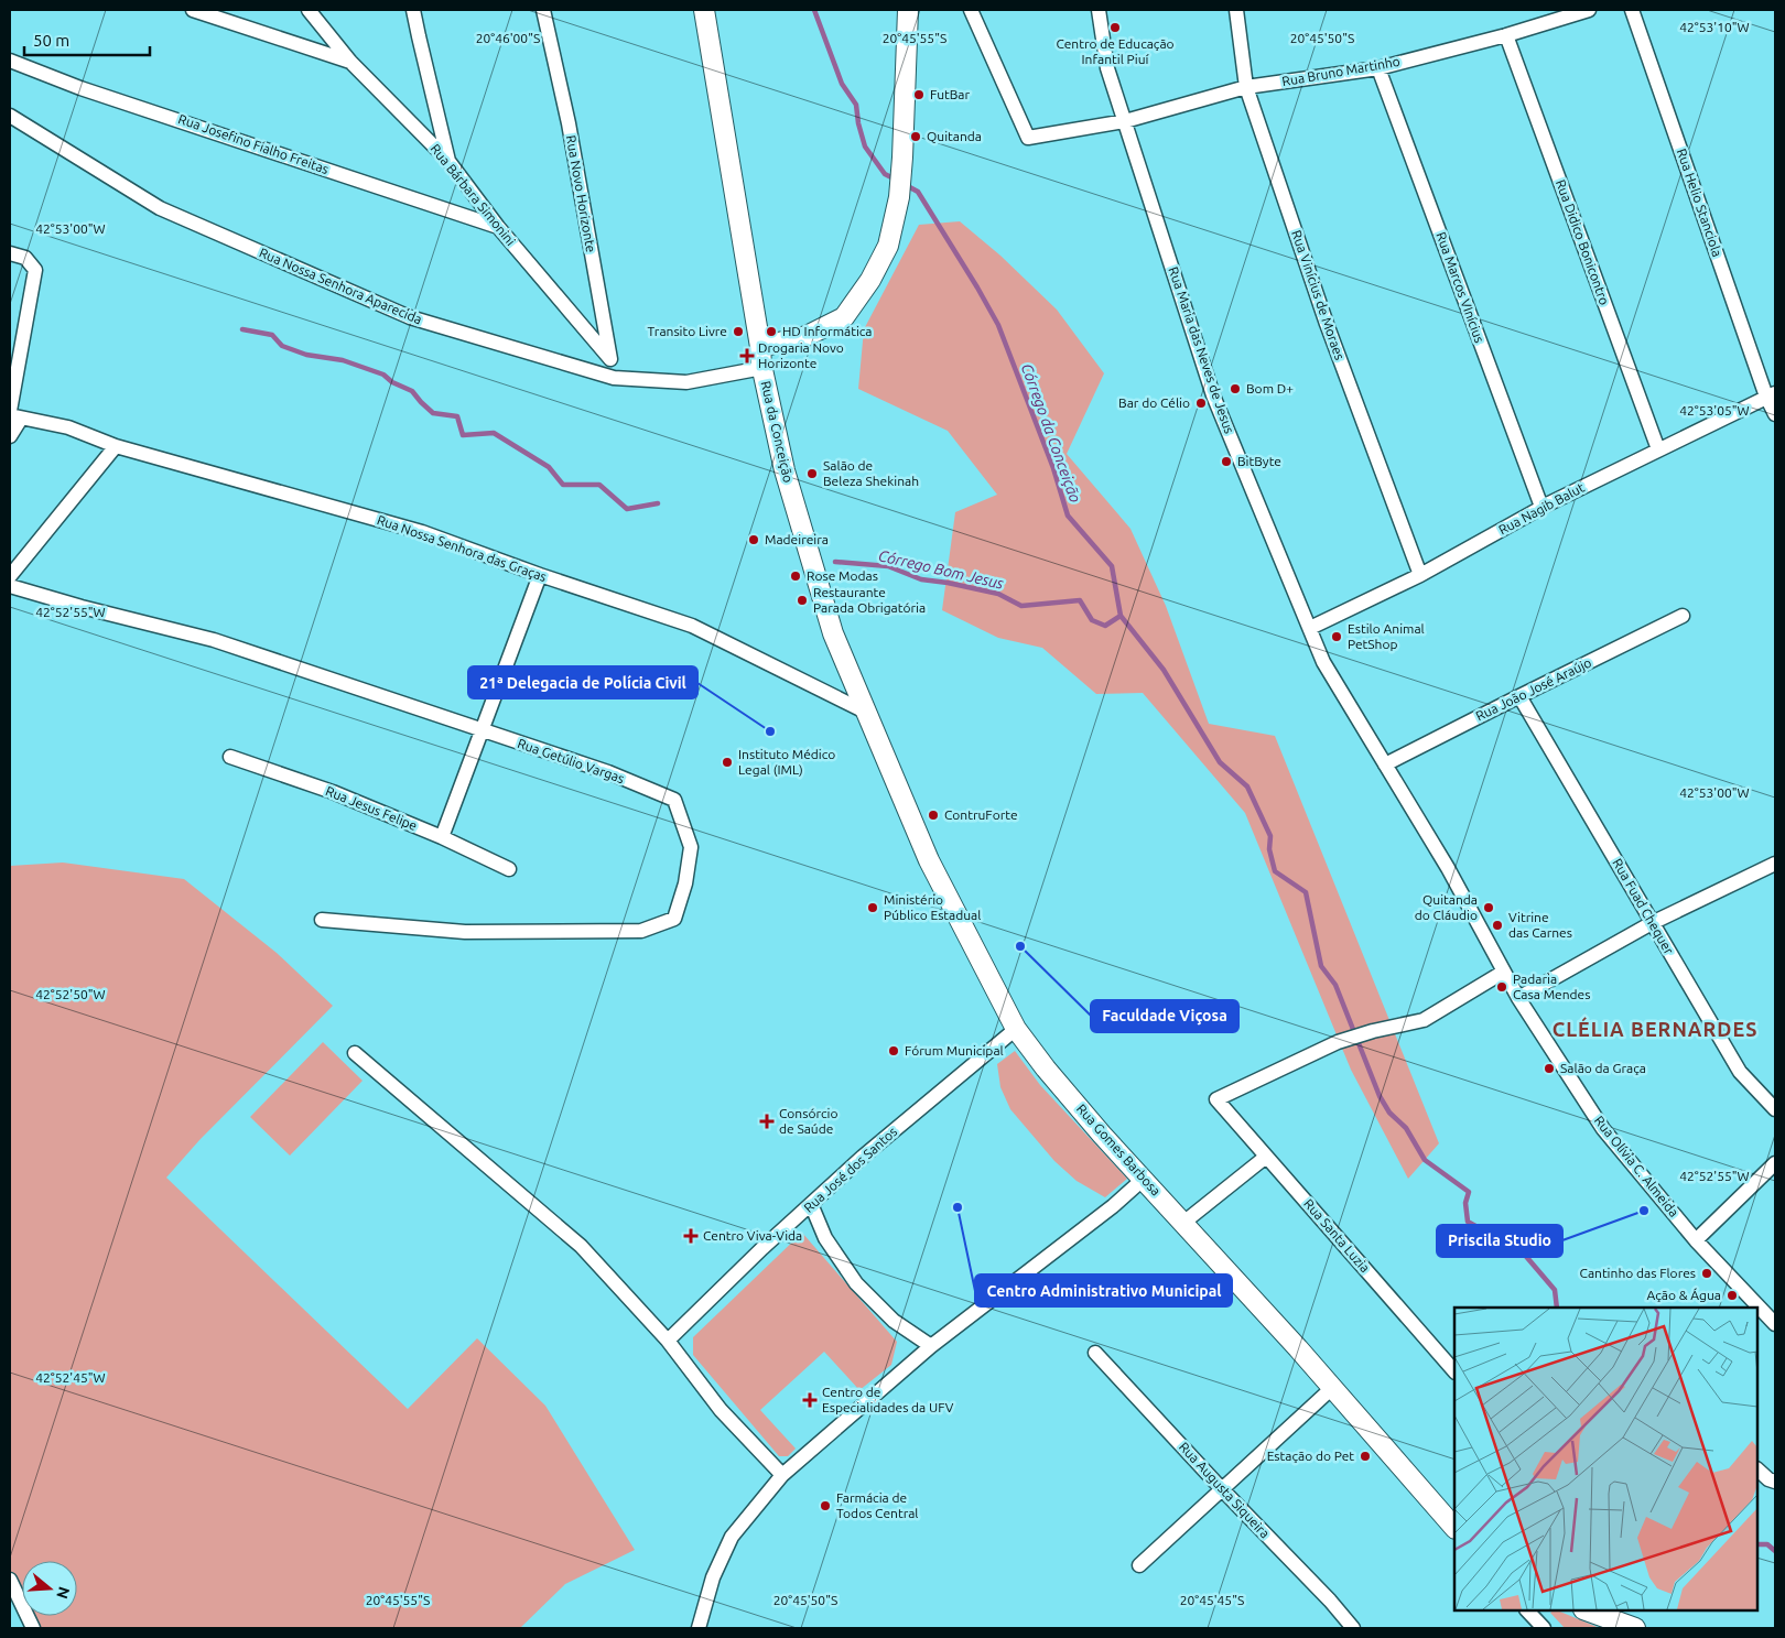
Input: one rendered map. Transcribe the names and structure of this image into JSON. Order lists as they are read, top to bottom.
{
  "streets": {
    "street": [
      "Rua Bruno Martinho",
      "Rua Josefino Fialho Freitas",
      "Rua Novo Horizonte",
      "Rua Bárbara Simonini",
      "Rua Helio Stanciola",
      "Rua Didico Bonicontro",
      "Rua Nossa Senhora Aparecida",
      "Rua Marcos VInícius",
      "Rua Vinícius de Moraes",
      "Rua Maria das Neves de Jesus",
      "Rua da Conceição",
      "Rua Nagib Balut",
      "Rua Nossa Senhora das Graças",
      "Rua João José Araújo",
      "Rua Getúlio Vargas",
      "Rua Jesus Felipe",
      "Rua Fuad Chequer",
      "Rua Gomes Barbosa",
      "Rua Olívia C. Almeida",
      "Rua José dos Santos",
      "Rua Santa Luzia",
      "Rua Augusta Siqueira"
    ]
  },
  "crossings": [
    ["Rua Bruno Martinho", "Rua Didico Bonicontro"],
    ["Rua Bruno Martinho", "Rua Marcos VInícius"],
    ["Rua Bruno Martinho", "Rua Vinícius de Moraes"],
    ["Rua Bruno Martinho", "Rua Maria das Neves de Jesus"],
    ["Rua Josefino Fialho Freitas", "Rua Bárbara Simonini"],
    ["Rua Novo Horizonte", "Rua Bárbara Simonini"],
    ["Rua Novo Horizonte", "Rua Nossa Senhora Aparecida"],
    ["Rua Helio Stanciola", "Rua Nagib Balut"],
    ["Rua Didico Bonicontro", "Rua Nagib Balut"],
    ["Rua Nossa Senhora Aparecida", "Rua da Conceição"],
    ["Rua Marcos VInícius", "Rua Nagib Balut"],
    ["Rua Vinícius de Moraes", "Rua Nagib Balut"],
    ["Rua Maria das Neves de Jesus", "Rua Nagib Balut"],
    ["Rua Maria das Neves de Jesus", "Rua João José Araújo"],
    ["Rua Maria das Neves de Jesus", "Rua Olívia C. Almeida"],
    ["Rua da Conceição", "Rua Nossa Senhora das Graças"],
    ["Rua da Conceição", "Rua Gomes Barbosa"],
    ["Rua Nossa Senhora das Graças", "Rua Gomes Barbosa"],
    ["Rua João José Araújo", "Rua Fuad Chequer"],
    ["Rua João José Araújo", "Rua Olívia C. Almeida"],
    ["Rua Gomes Barbosa", "Rua José dos Santos"],
    ["Rua Olívia C. Almeida", "Rua Santa Luzia"]
  ],
  "districts": ["CLÉLIA BERNARDES"],
  "water": ["Córrego da Conceição", "Córrego Bom Jesus"],
  "places": {
    "other": [
      "Centro de Educação Infantil Piuí",
      "FutBar",
      "Quitanda",
      "Transito Livre",
      "HD Informática",
      "Bom D+",
      "Bar do Célio",
      "BitByte",
      "Salão de Beleza Shekinah",
      "Madeireira",
      "Rose Modas",
      "Restaurante Parada Obrigatória",
      "Estilo Animal PetShop",
      "21ª Delegacia de Polícia Civil",
      "Instituto Médico Legal (IML)",
      "ContruForte",
      "Ministério Público Estadual",
      "Quitanda do Cláudio",
      "Vitrine das Carnes",
      "Faculdade Viçosa",
      "Padaria Casa Mendes",
      "Fórum Municipal",
      "Salão da Graça",
      "Centro Administrativo Municipal",
      "Priscila Studio",
      "Cantinho das Flores",
      "Ação & Água",
      "Estação do Pet",
      "Farmácia de Todos Central"
    ],
    "health": [
      "Drogaria Novo Horizonte",
      "Consórcio de Saúde",
      "Centro Viva-Vida",
      "Centro de Especialidades da UFV"
    ]
  },
  "scale_bar": "50 m",
  "north": "right",
  "coordinates": [
    "42°53'10\"W",
    "20°46'00\"S",
    "20°45'55\"S",
    "20°45'50\"S",
    "42°53'00\"W",
    "42°53'05\"W",
    "42°52'55\"W",
    "42°52'50\"W",
    "42°52'45\"W",
    "20°45'45\"S"
  ]
}
